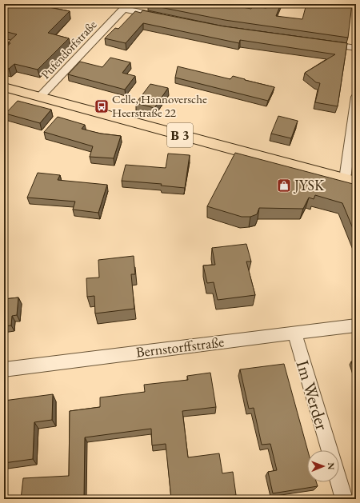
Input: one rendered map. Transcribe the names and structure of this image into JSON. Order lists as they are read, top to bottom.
{
  "streets": {
    "main road": ["B 3"],
    "street": ["Pufendorfstraße", "Bernstorffstraße", "Im Werder"]
  },
  "crossings": [
    ["Pufendorfstraße", "B 3"],
    ["Bernstorffstraße", "Im Werder"]
  ],
  "places": {
    "bus stop": ["Celle, Hannoversche Heerstraße 22"],
    "shop": ["JYSK"]
  },
  "north": "right"
}
